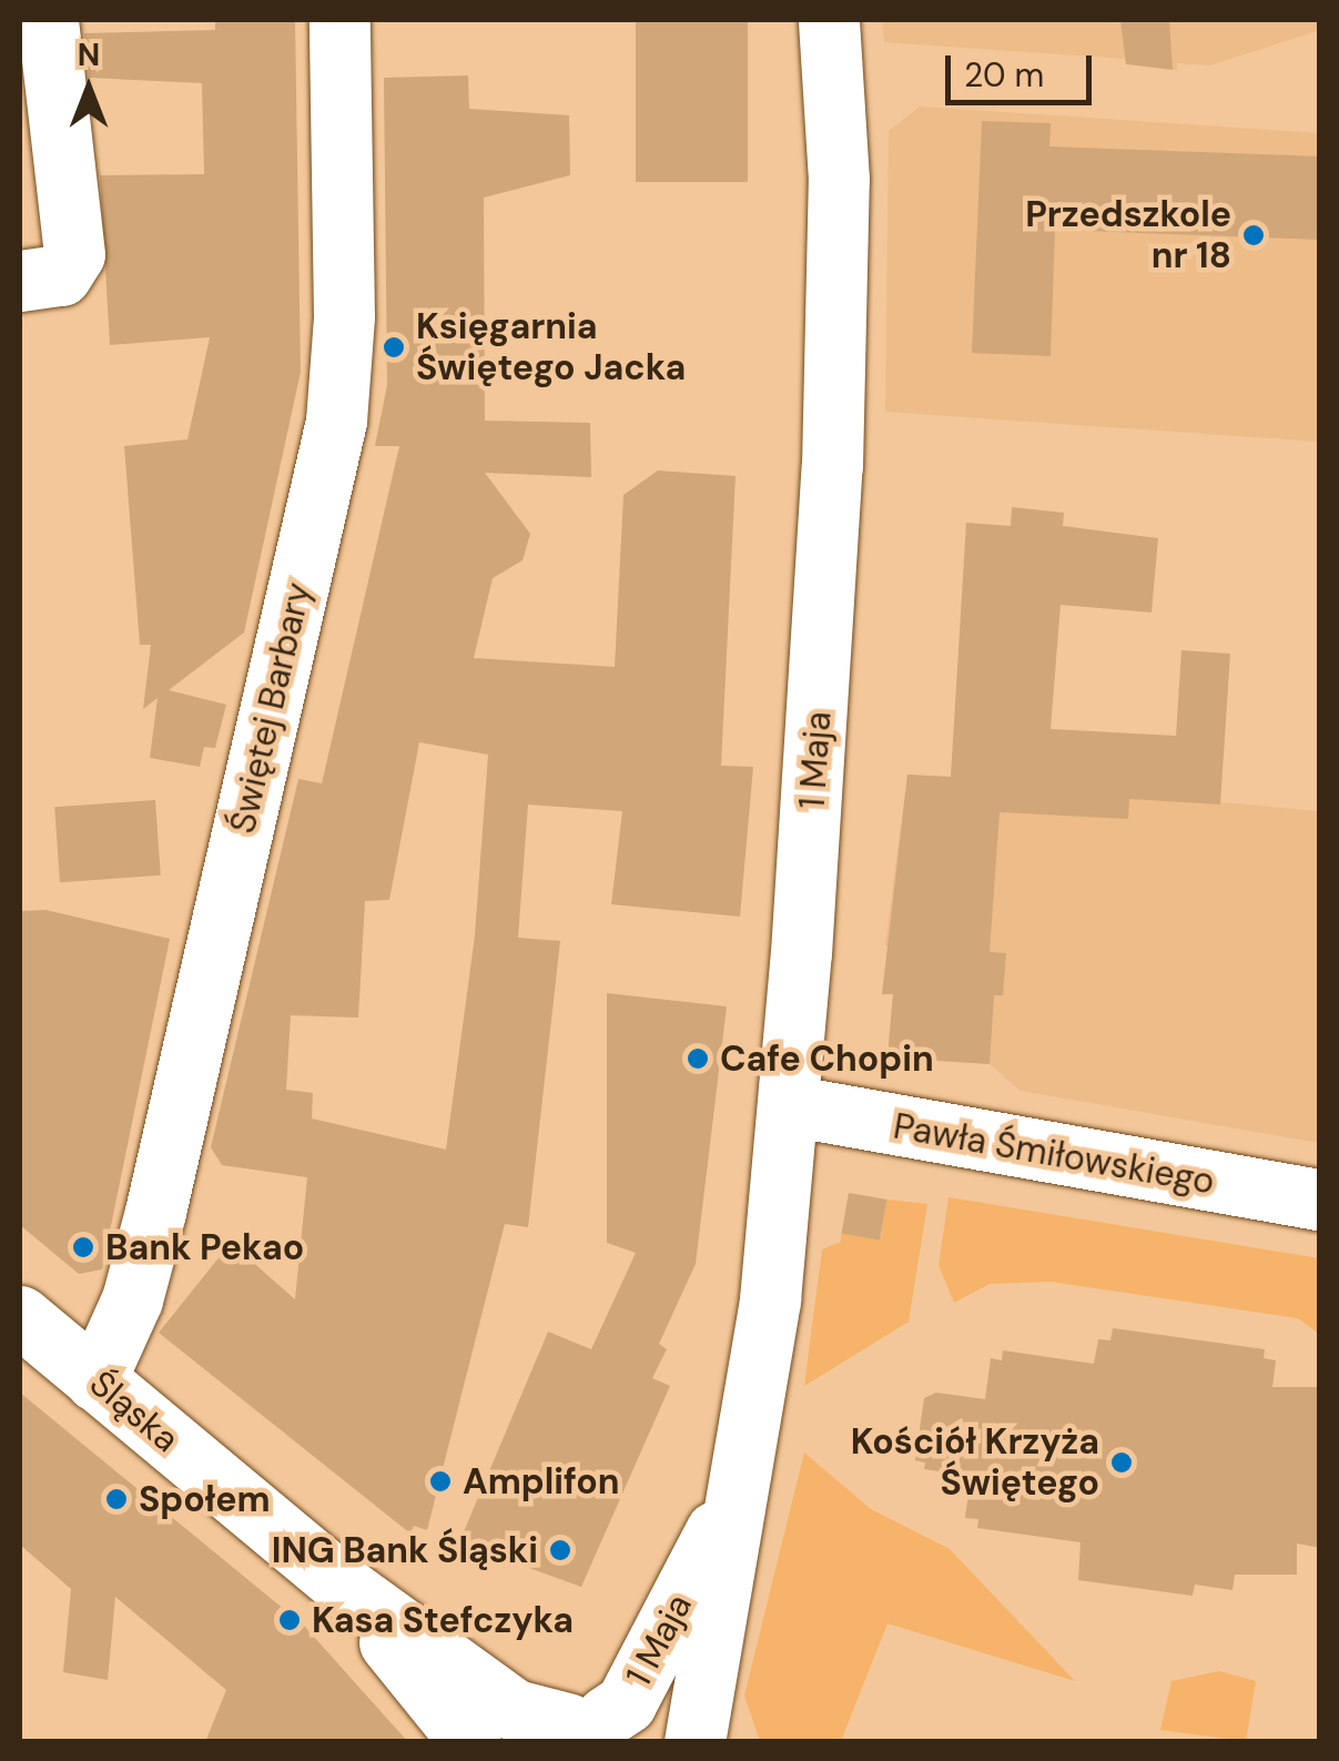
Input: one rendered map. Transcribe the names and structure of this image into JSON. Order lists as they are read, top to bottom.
{
  "streets": {
    "street": [
      "Świętej Barbary",
      "1 Maja",
      "Pawła Śmiłowskiego",
      "Śląska"
    ]
  },
  "crossings": [
    ["Świętej Barbary", "Śląska"],
    ["1 Maja", "Pawła Śmiłowskiego"],
    ["1 Maja", "Śląska"]
  ],
  "places": [
    "Przedszkole nr 18",
    "Księgarnia Świętego Jacka",
    "Cafe Chopin",
    "Bank Pekao",
    "Kościół Krzyża Świętego",
    "Amplifon",
    "Społem",
    "ING Bank Śląski",
    "Kasa Stefczyka"
  ],
  "scale_bar": "20 m",
  "north": "top"
}
